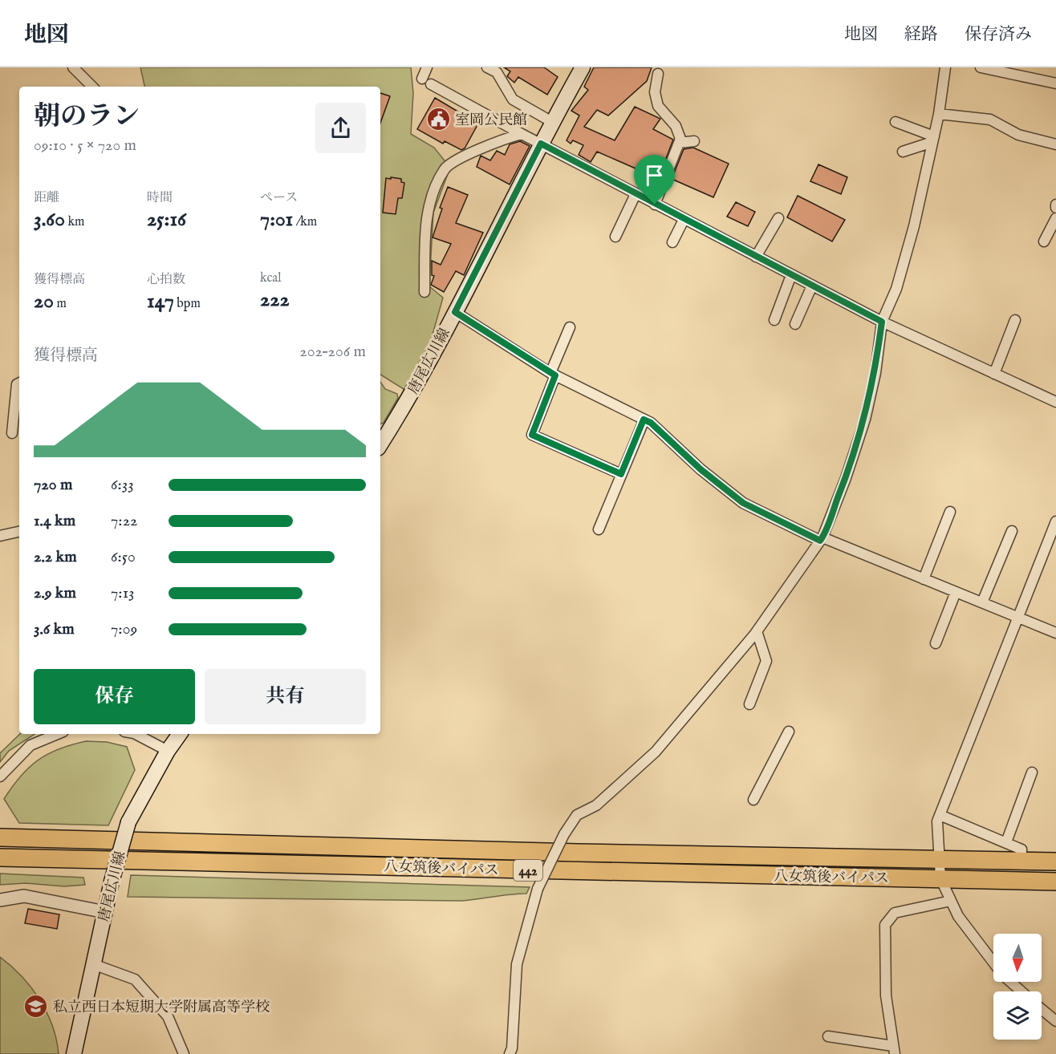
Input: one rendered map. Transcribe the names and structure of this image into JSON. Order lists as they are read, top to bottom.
{
  "streets": {
    "highway": ["八女筑後バイパス", "442"],
    "main road": ["唐尾広川線"]
  },
  "places": {
    "public building": ["室岡公民館"],
    "school or university": ["私立西日本短期大学附属高等学校"]
  },
  "north": "bottom",
  "page": {
    "header": "地図",
    "nav": ["地図", "経路", "保存済み"],
    "heading": ["朝のラン", "09:10 · 5 × 720 m"],
    "stats": [
      ["距離", "3.60 km"],
      ["時間", "25:16"],
      ["ペース", "7:01 /km"],
      ["獲得標高", "20 m"],
      ["心拍数", "147 bpm"],
      ["kcal", "222"]
    ],
    "chart": ["獲得標高", "202–206 m"],
    "list": [
      {
        "name": "720 m",
        "note": "6:33"
      },
      {
        "name": "1.4 km",
        "note": "7:22"
      },
      {
        "name": "2.2 km",
        "note": "6:50"
      },
      {
        "name": "2.9 km",
        "note": "7:13"
      },
      {
        "name": "3.6 km",
        "note": "7:09"
      }
    ],
    "buttons": ["保存", "共有"]
  }
}
